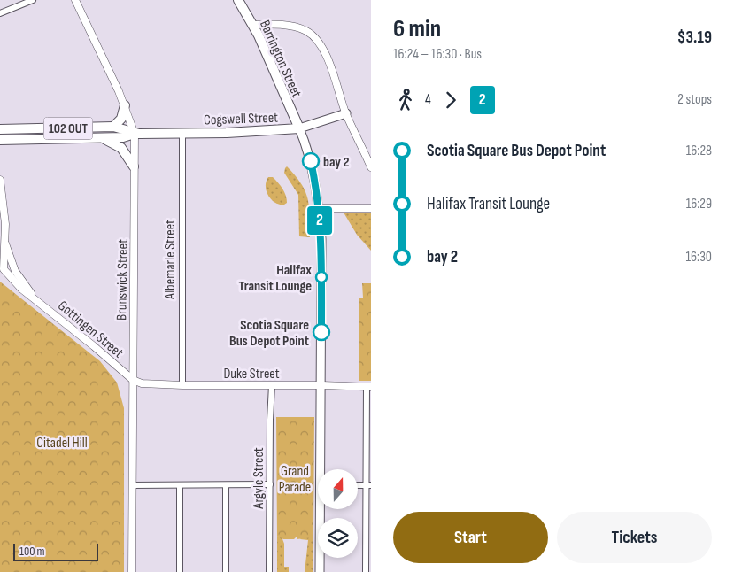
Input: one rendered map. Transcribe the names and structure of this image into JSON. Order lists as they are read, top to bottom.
{
  "streets": {
    "main road": ["Barrington Street", "Cogswell Street", "102 OUT"],
    "street": [
      "Albemarle Street",
      "Brunswick Street",
      "Gottingen Street",
      "Duke Street",
      "Argyle Street"
    ]
  },
  "crossings": [
    ["Barrington Street", "Cogswell Street"],
    ["Cogswell Street", "Albemarle Street"],
    ["Cogswell Street", "Brunswick Street"],
    ["Albemarle Street", "Duke Street"],
    ["Brunswick Street", "Gottingen Street"],
    ["Brunswick Street", "Duke Street"],
    ["Gottingen Street", "Duke Street"],
    ["Duke Street", "Argyle Street"]
  ],
  "parks": ["Citadel Hill", "Grand Parade"],
  "places": ["bay 2", "Halifax Transit Lounge", "Scotia Square Bus Depot Point"],
  "lines": ["bus line 2"],
  "scale_bar": "100 m",
  "north": "top",
  "page": {
    "on_map": "2",
    "heading": ["6 min", "16:24 – 16:30 · Bus", "$3.19"],
    "legs": ["4", "2", "2 stops"],
    "list": [
      {
        "name": "Scotia Square Bus Depot Point",
        "value": "16:28"
      },
      {
        "name": "Halifax Transit Lounge",
        "value": "16:29"
      },
      {
        "name": "bay 2",
        "value": "16:30"
      }
    ],
    "buttons": ["Start", "Tickets"],
    "scale": "100 m"
  }
}
